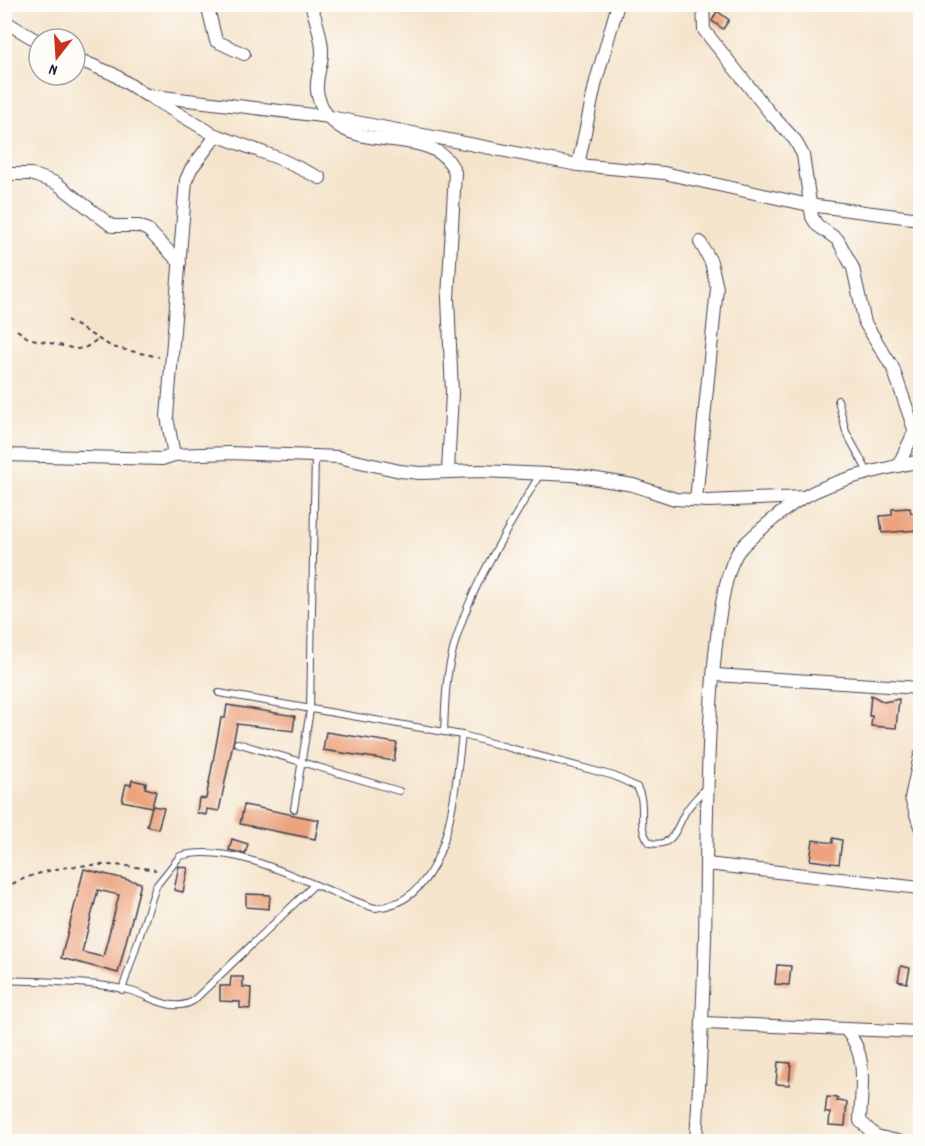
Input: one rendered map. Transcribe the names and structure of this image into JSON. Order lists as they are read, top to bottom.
{
  "north": "bottom"
}
